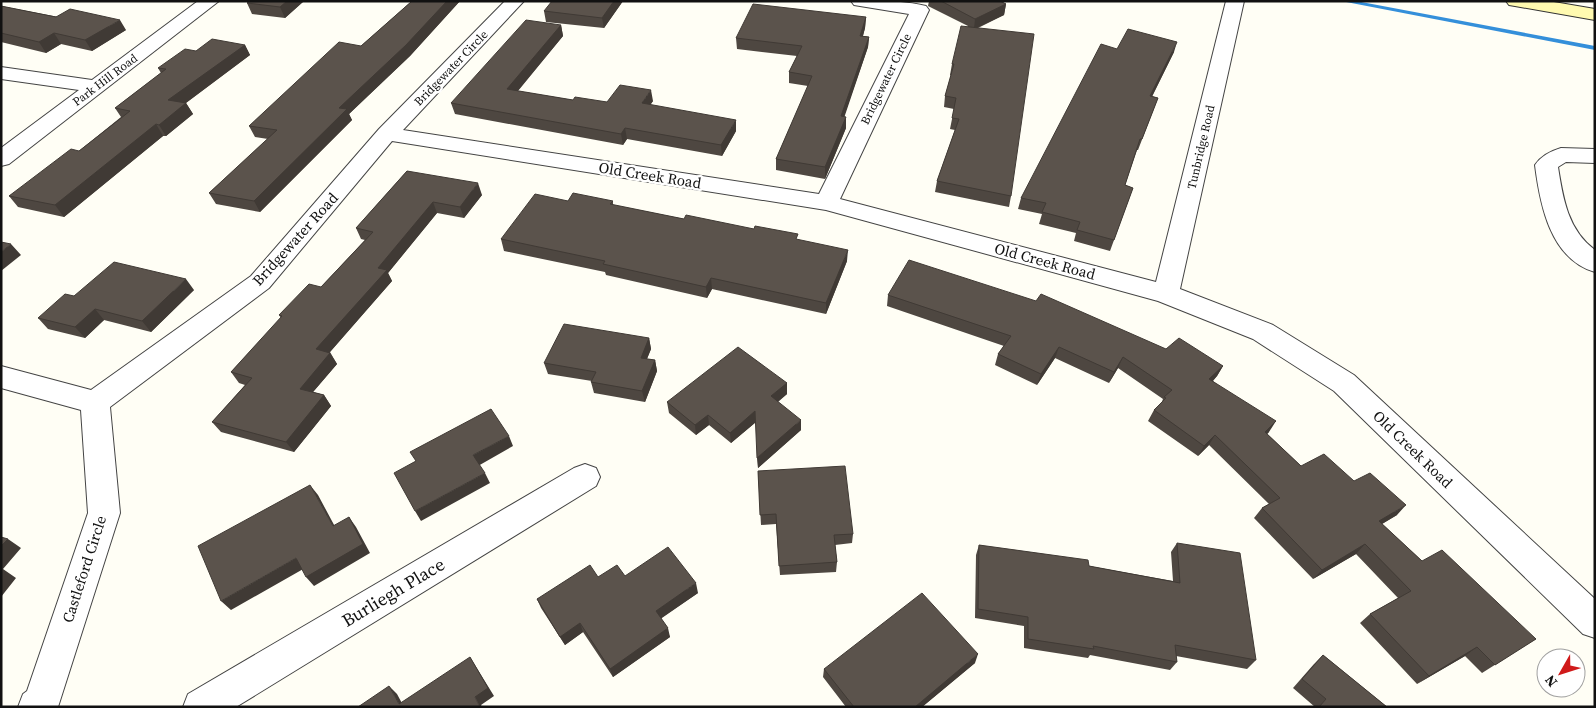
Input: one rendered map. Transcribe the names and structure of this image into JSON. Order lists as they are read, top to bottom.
{
  "streets": {
    "street": [
      "Bridgewater Circle",
      "Park Hill Road",
      "Tunbridge Road",
      "Old Creek Road",
      "Bridgewater Road",
      "Castleford Circle",
      "Burliegh Place"
    ]
  },
  "crossings": [
    ["Bridgewater Circle", "Old Creek Road"],
    ["Bridgewater Circle", "Bridgewater Road"],
    ["Tunbridge Road", "Old Creek Road"],
    ["Old Creek Road", "Bridgewater Road"],
    ["Bridgewater Road", "Castleford Circle"]
  ],
  "north": "bottom left"
}
